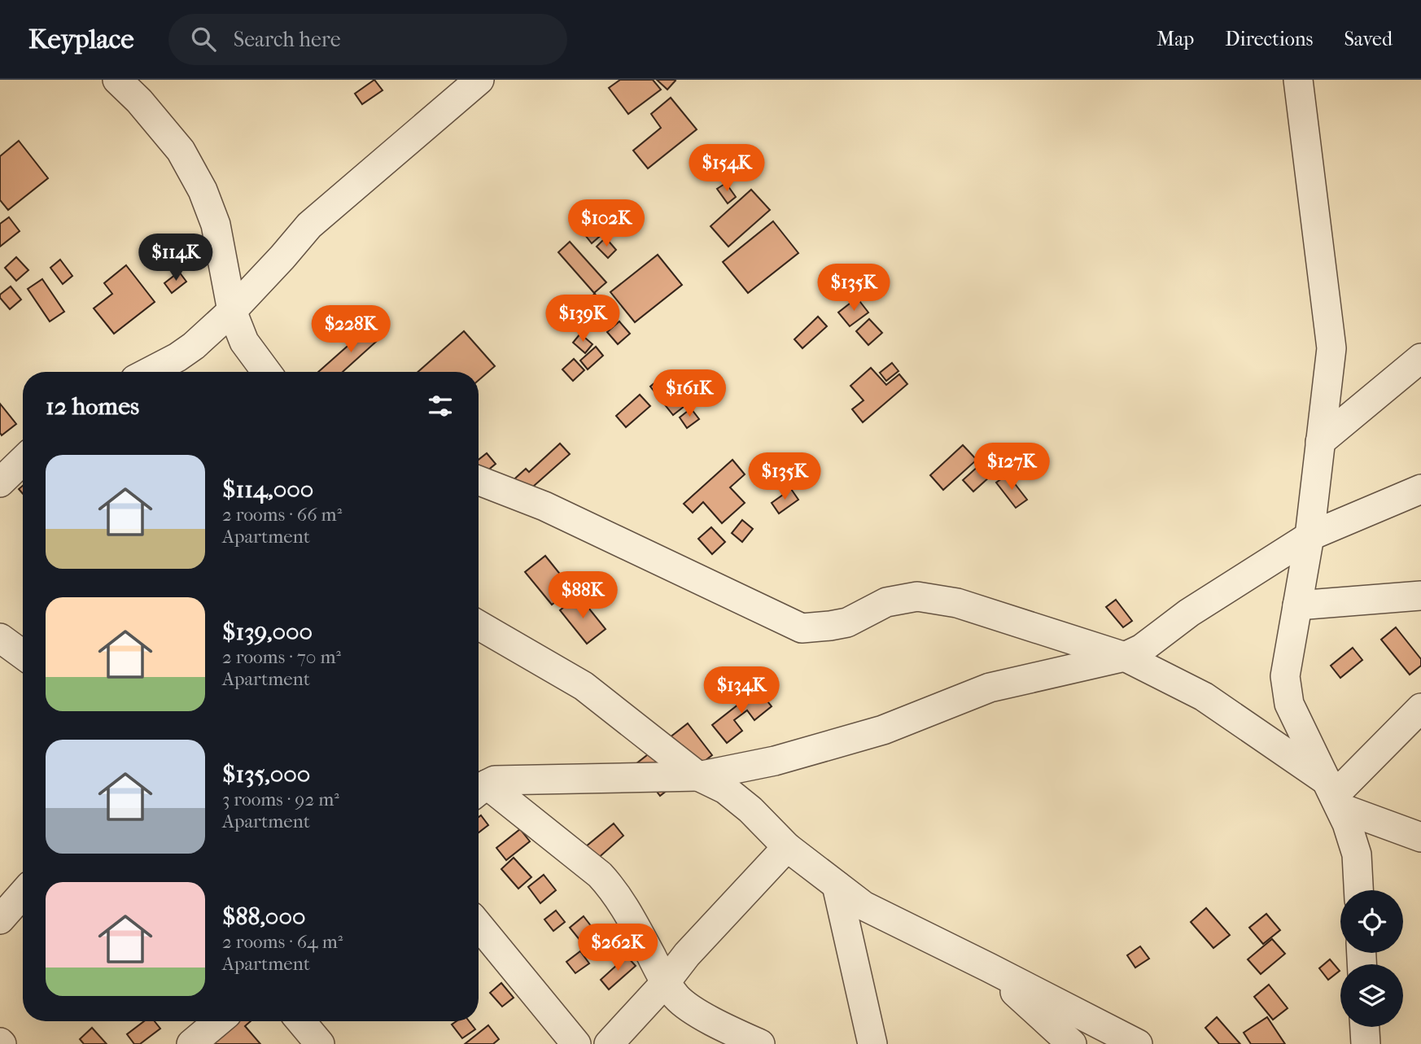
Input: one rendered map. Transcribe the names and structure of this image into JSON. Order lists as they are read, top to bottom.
{
  "page": {
    "header": "Keyplace",
    "search": "Search here",
    "nav": ["Map", "Directions", "Saved"],
    "price": [
      "$154K",
      "$102K",
      "$114K",
      "$135K",
      "$139K",
      "$228K",
      "$161K",
      "$127K",
      "$135K",
      "$88K",
      "$134K",
      "$262K"
    ],
    "heading": "12 homes",
    "list": [
      {
        "name": "$114,000",
        "note": "2 rooms · 66 m² · Apartment"
      },
      {
        "name": "$139,000",
        "note": "2 rooms · 70 m² · Apartment"
      },
      {
        "name": "$135,000",
        "note": "3 rooms · 92 m² · Apartment"
      },
      {
        "name": "$88,000",
        "note": "2 rooms · 64 m² · Apartment"
      }
    ]
  }
}
